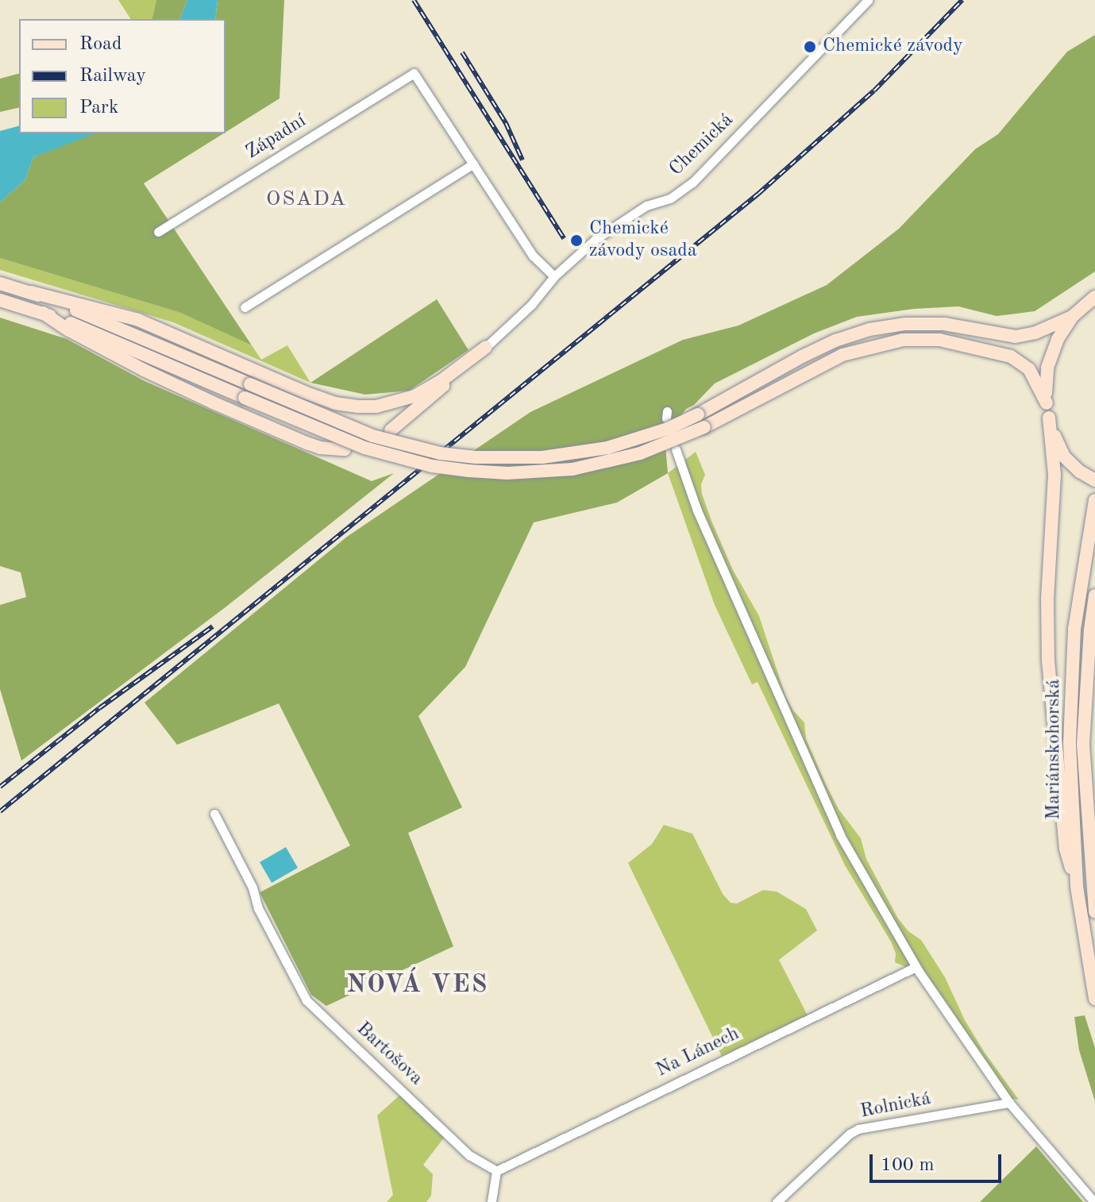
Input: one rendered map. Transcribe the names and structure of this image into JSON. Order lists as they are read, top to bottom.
{
  "streets": {
    "main road": ["Mariánskohorská"],
    "street": [
      "Západní",
      "Chemická",
      "Na Lánech",
      "Bartošova",
      "Rolnická"
    ]
  },
  "crossings": [
    ["Na Lánech", "Bartošova"]
  ],
  "districts": ["OSADA", "NOVÁ VES"],
  "places": ["Chemické závody", "Chemické závody osada"],
  "legend": ["Road", "Railway", "Park"],
  "scale_bar": "100 m"
}
